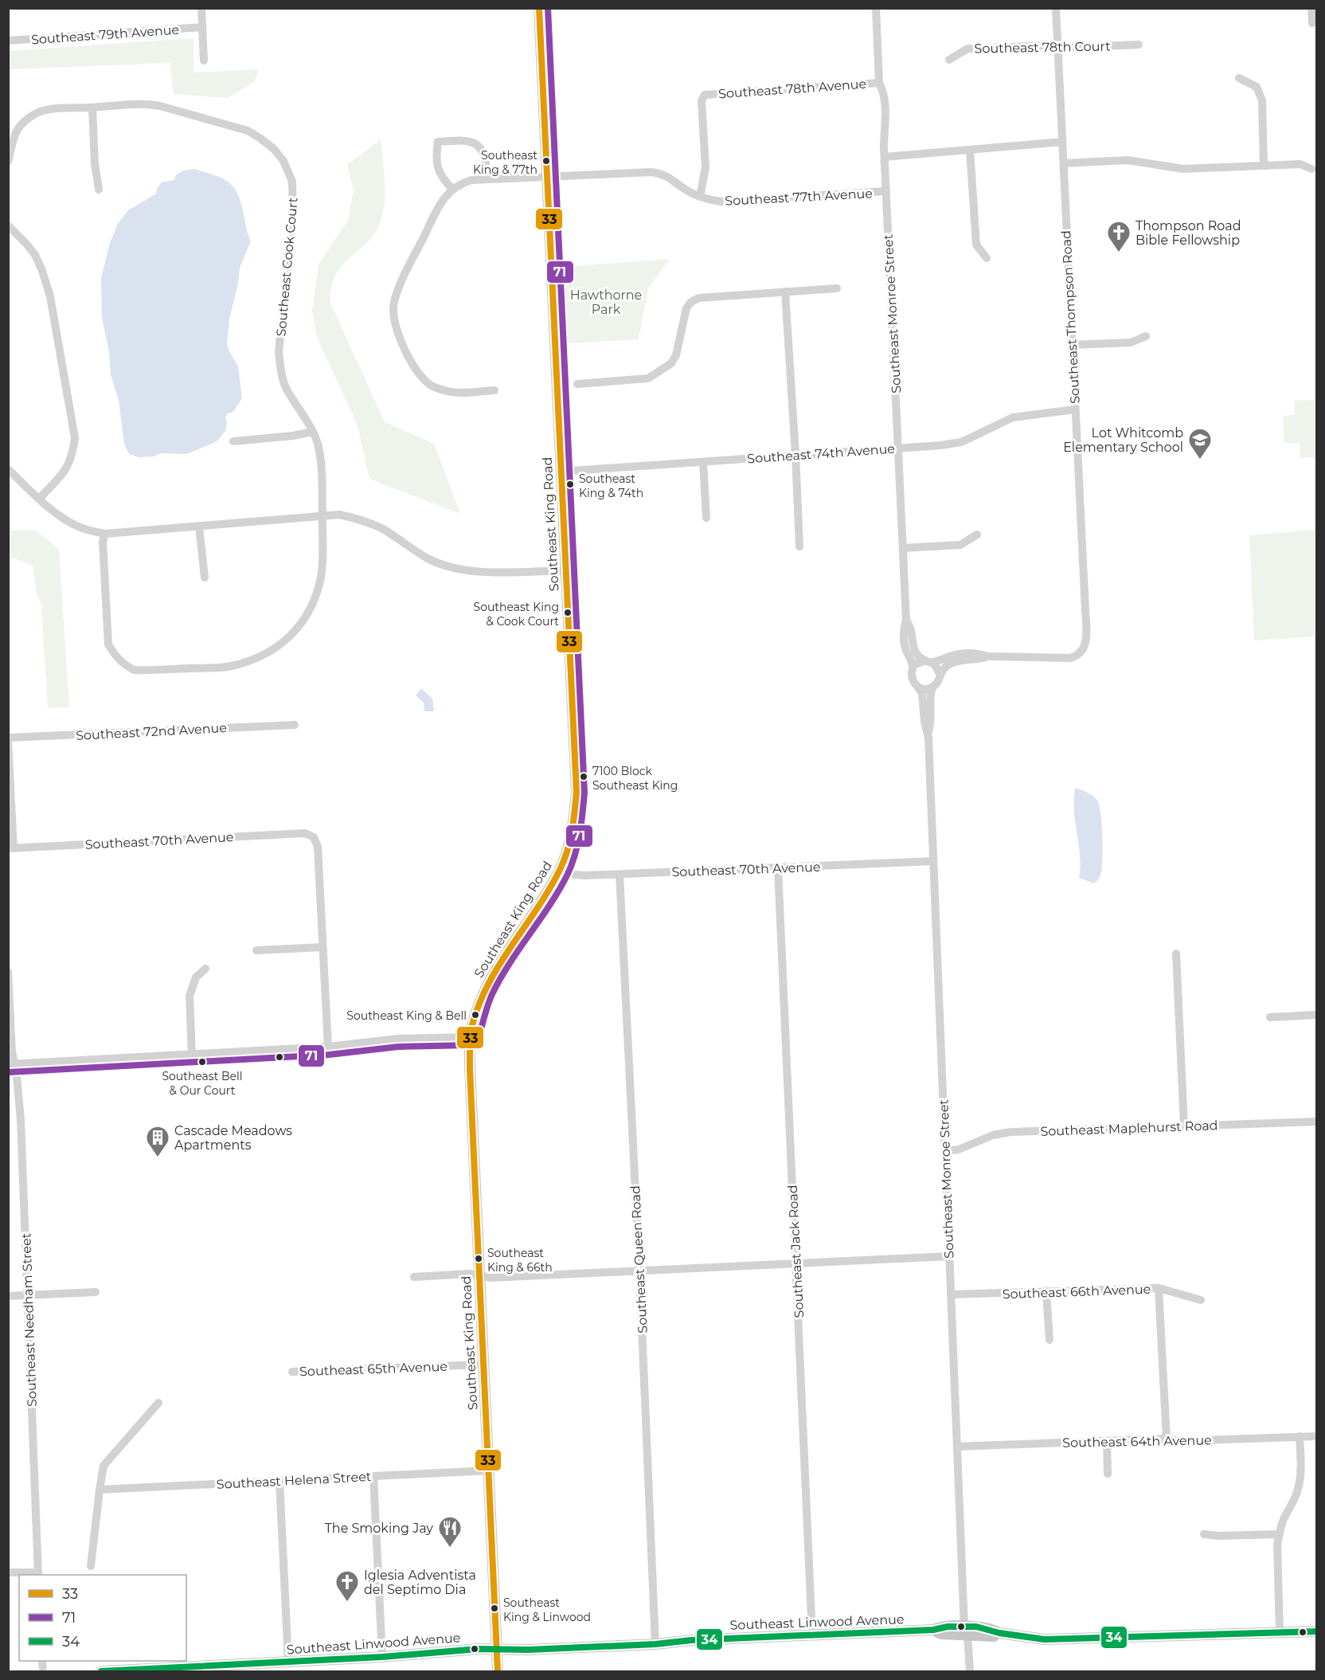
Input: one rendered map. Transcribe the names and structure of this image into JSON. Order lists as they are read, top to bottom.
{
  "streets": {
    "main road": ["Southeast King Road", "Southeast Linwood Avenue"],
    "street": [
      "Southeast 79th Avenue",
      "Southeast 78th Court",
      "Southeast 78th Avenue",
      "Southeast 77th Avenue",
      "Southeast Cook Court",
      "Southeast Monroe Street",
      "Southeast Thompson Road",
      "Southeast 74th Avenue",
      "Southeast 72nd Avenue",
      "Southeast 70th Avenue",
      "Southeast Maplehurst Road",
      "Southeast Jack Road",
      "Southeast Queen Road",
      "Southeast 66th Avenue",
      "Southeast Needham Street",
      "Southeast 65th Avenue",
      "Southeast 64th Avenue",
      "Southeast Helena Street"
    ]
  },
  "crossings": [
    ["Southeast 78th Court", "Southeast Thompson Road"],
    ["Southeast 78th Avenue", "Southeast 77th Avenue"],
    ["Southeast 78th Avenue", "Southeast Monroe Street"],
    ["Southeast 77th Avenue", "Southeast Monroe Street"],
    ["Southeast 77th Avenue", "Southeast King Road"],
    ["Southeast Monroe Street", "Southeast 74th Avenue"],
    ["Southeast Monroe Street", "Southeast 70th Avenue"],
    ["Southeast Monroe Street", "Southeast Maplehurst Road"],
    ["Southeast Monroe Street", "Southeast 66th Avenue"],
    ["Southeast Monroe Street", "Southeast 64th Avenue"],
    ["Southeast Monroe Street", "Southeast Linwood Avenue"],
    ["Southeast Thompson Road", "Southeast 74th Avenue"],
    ["Southeast 74th Avenue", "Southeast King Road"],
    ["Southeast King Road", "Southeast 70th Avenue"],
    ["Southeast King Road", "Southeast 65th Avenue"],
    ["Southeast King Road", "Southeast Helena Street"],
    ["Southeast King Road", "Southeast Linwood Avenue"],
    ["Southeast 70th Avenue", "Southeast Jack Road"],
    ["Southeast 70th Avenue", "Southeast Queen Road"],
    ["Southeast Jack Road", "Southeast Linwood Avenue"],
    ["Southeast Queen Road", "Southeast Linwood Avenue"]
  ],
  "parks": ["Hawthorne Park"],
  "places": {
    "other": [
      "Southeast King & 77th",
      "Southeast King & 74th",
      "Southeast King & Cook Court",
      "7100 Block Southeast King",
      "Southeast King & Bell",
      "Southeast Bell & Our Court",
      "Southeast King & 66th",
      "Southeast King & Linwood"
    ],
    "church": ["Thompson Road Bible Fellowship", "Iglesia Adventista del Septimo Dia"],
    "school or university": ["Lot Whitcomb Elementary School"],
    "building": ["Cascade Meadows Apartments"],
    "restaurant": ["The Smoking Jay"]
  },
  "lines": ["transit line 33", "transit line 71", "transit line 34"],
  "legend": ["33", "71", "34"]
}
